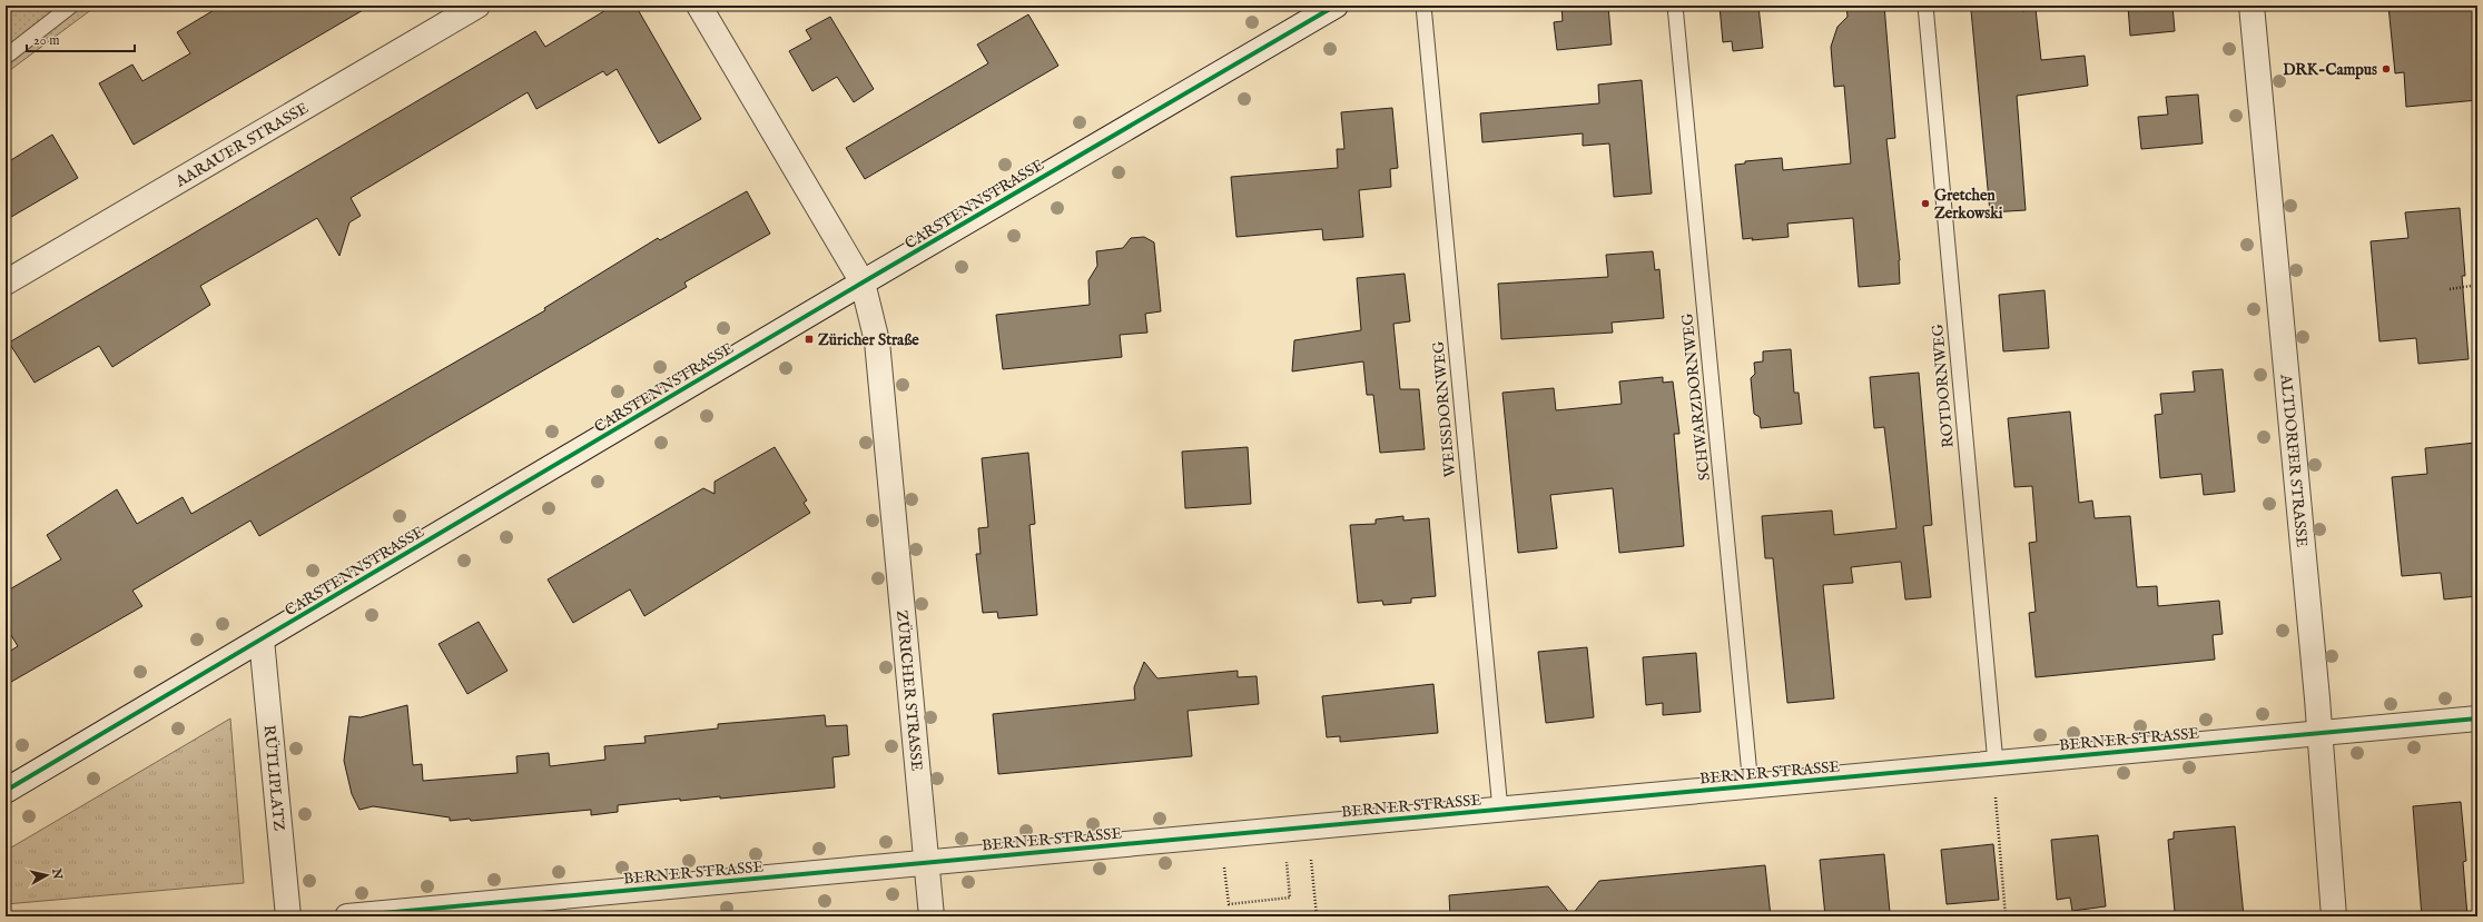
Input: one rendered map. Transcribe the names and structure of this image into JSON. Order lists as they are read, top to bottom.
{
  "streets": {
    "street": [
      "AARAUER STRASSE",
      "CARSTENNSTRASSE",
      "ALTDORFER STRASSE",
      "ZÜRICHER STRASSE",
      "BERNER STRASSE",
      "RÜTLIPLATZ"
    ],
    "lane": ["ROTDORNWEG", "SCHWARZDORNWEG", "WEISSDORNWEG"]
  },
  "crossings": [
    ["CARSTENNSTRASSE", "ZÜRICHER STRASSE"],
    ["CARSTENNSTRASSE", "RÜTLIPLATZ"],
    ["ROTDORNWEG", "BERNER STRASSE"],
    ["SCHWARZDORNWEG", "BERNER STRASSE"],
    ["WEISSDORNWEG", "BERNER STRASSE"],
    ["ALTDORFER STRASSE", "BERNER STRASSE"],
    ["ZÜRICHER STRASSE", "BERNER STRASSE"]
  ],
  "places": {
    "other": ["DRK-Campus", "Gretchen Zerkowski"],
    "transit": ["Züricher Straße"]
  },
  "scale_bar": "20 m",
  "north": "right"
}
